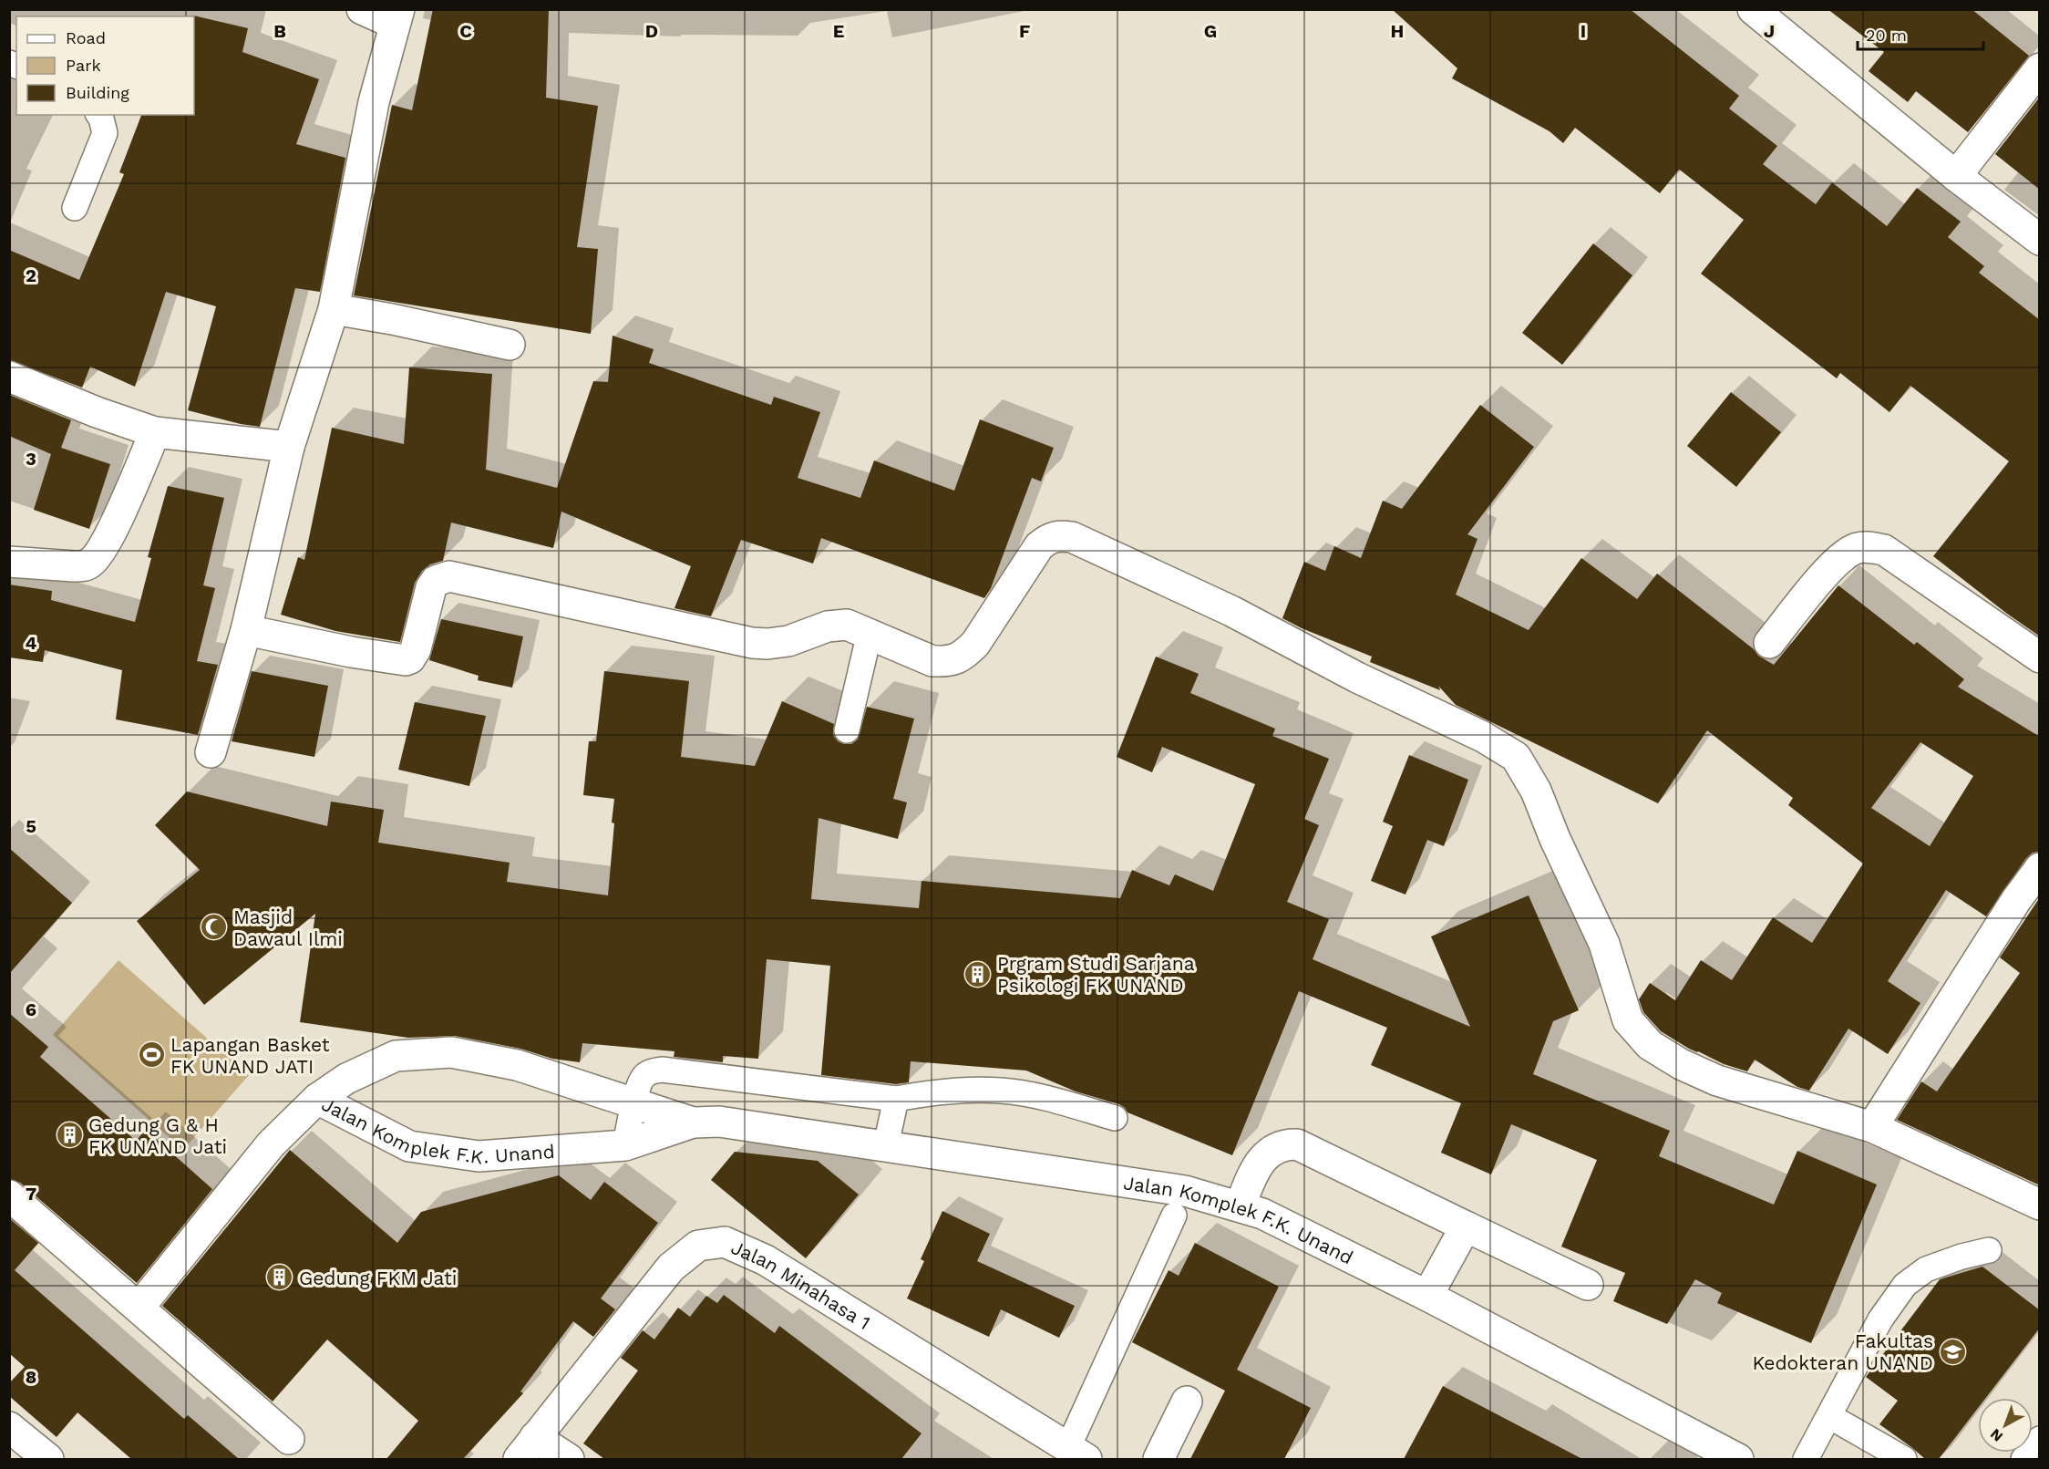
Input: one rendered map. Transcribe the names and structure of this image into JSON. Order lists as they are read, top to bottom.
{
  "streets": {
    "street": ["Jalan Komplek F.K. Unand", "Jalan Minahasa 1"]
  },
  "places": {
    "mosque": ["Masjid Dawaul Ilmi"],
    "building": ["Prgram Studi Sarjana Psikologi FK UNAND", "Gedung G & H FK UNAND Jati", "Gedung FKM Jati"],
    "sports": ["Lapangan Basket FK UNAND JATI"],
    "school or university": ["Fakultas Kedokteran UNAND"]
  },
  "legend": ["Road", "Park", "Building"],
  "scale_bar": "20 m",
  "north": "bottom left",
  "grid": {
    "columns": [
      "B",
      "C",
      "D",
      "E",
      "F",
      "G",
      "H",
      "I",
      "J"
    ],
    "rows": [
      "2",
      "3",
      "4",
      "5",
      "6",
      "7",
      "8"
    ]
  }
}
